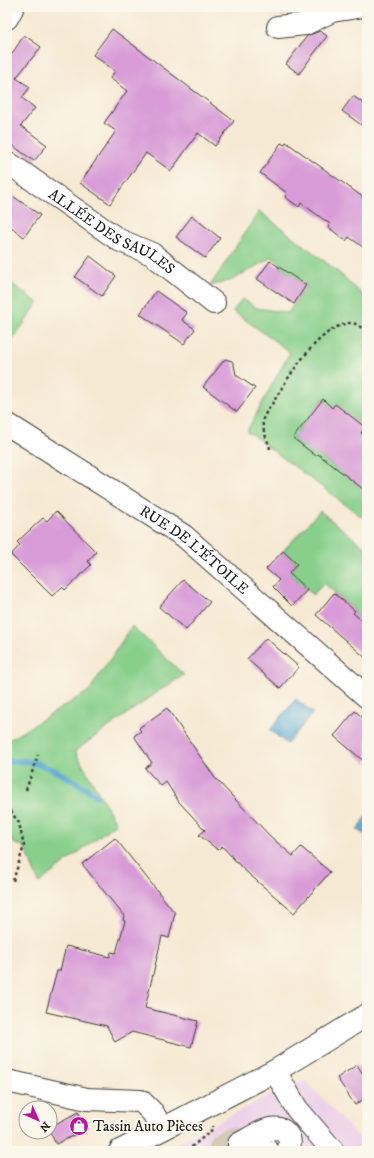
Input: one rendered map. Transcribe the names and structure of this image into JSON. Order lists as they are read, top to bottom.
{
  "streets": {
    "street": ["ALLÉE DES SAULES", "RUE DE L'ÉTOILE"]
  },
  "places": {
    "shop": ["Tassin Auto Pièces"]
  },
  "north": "bottom right"
}
